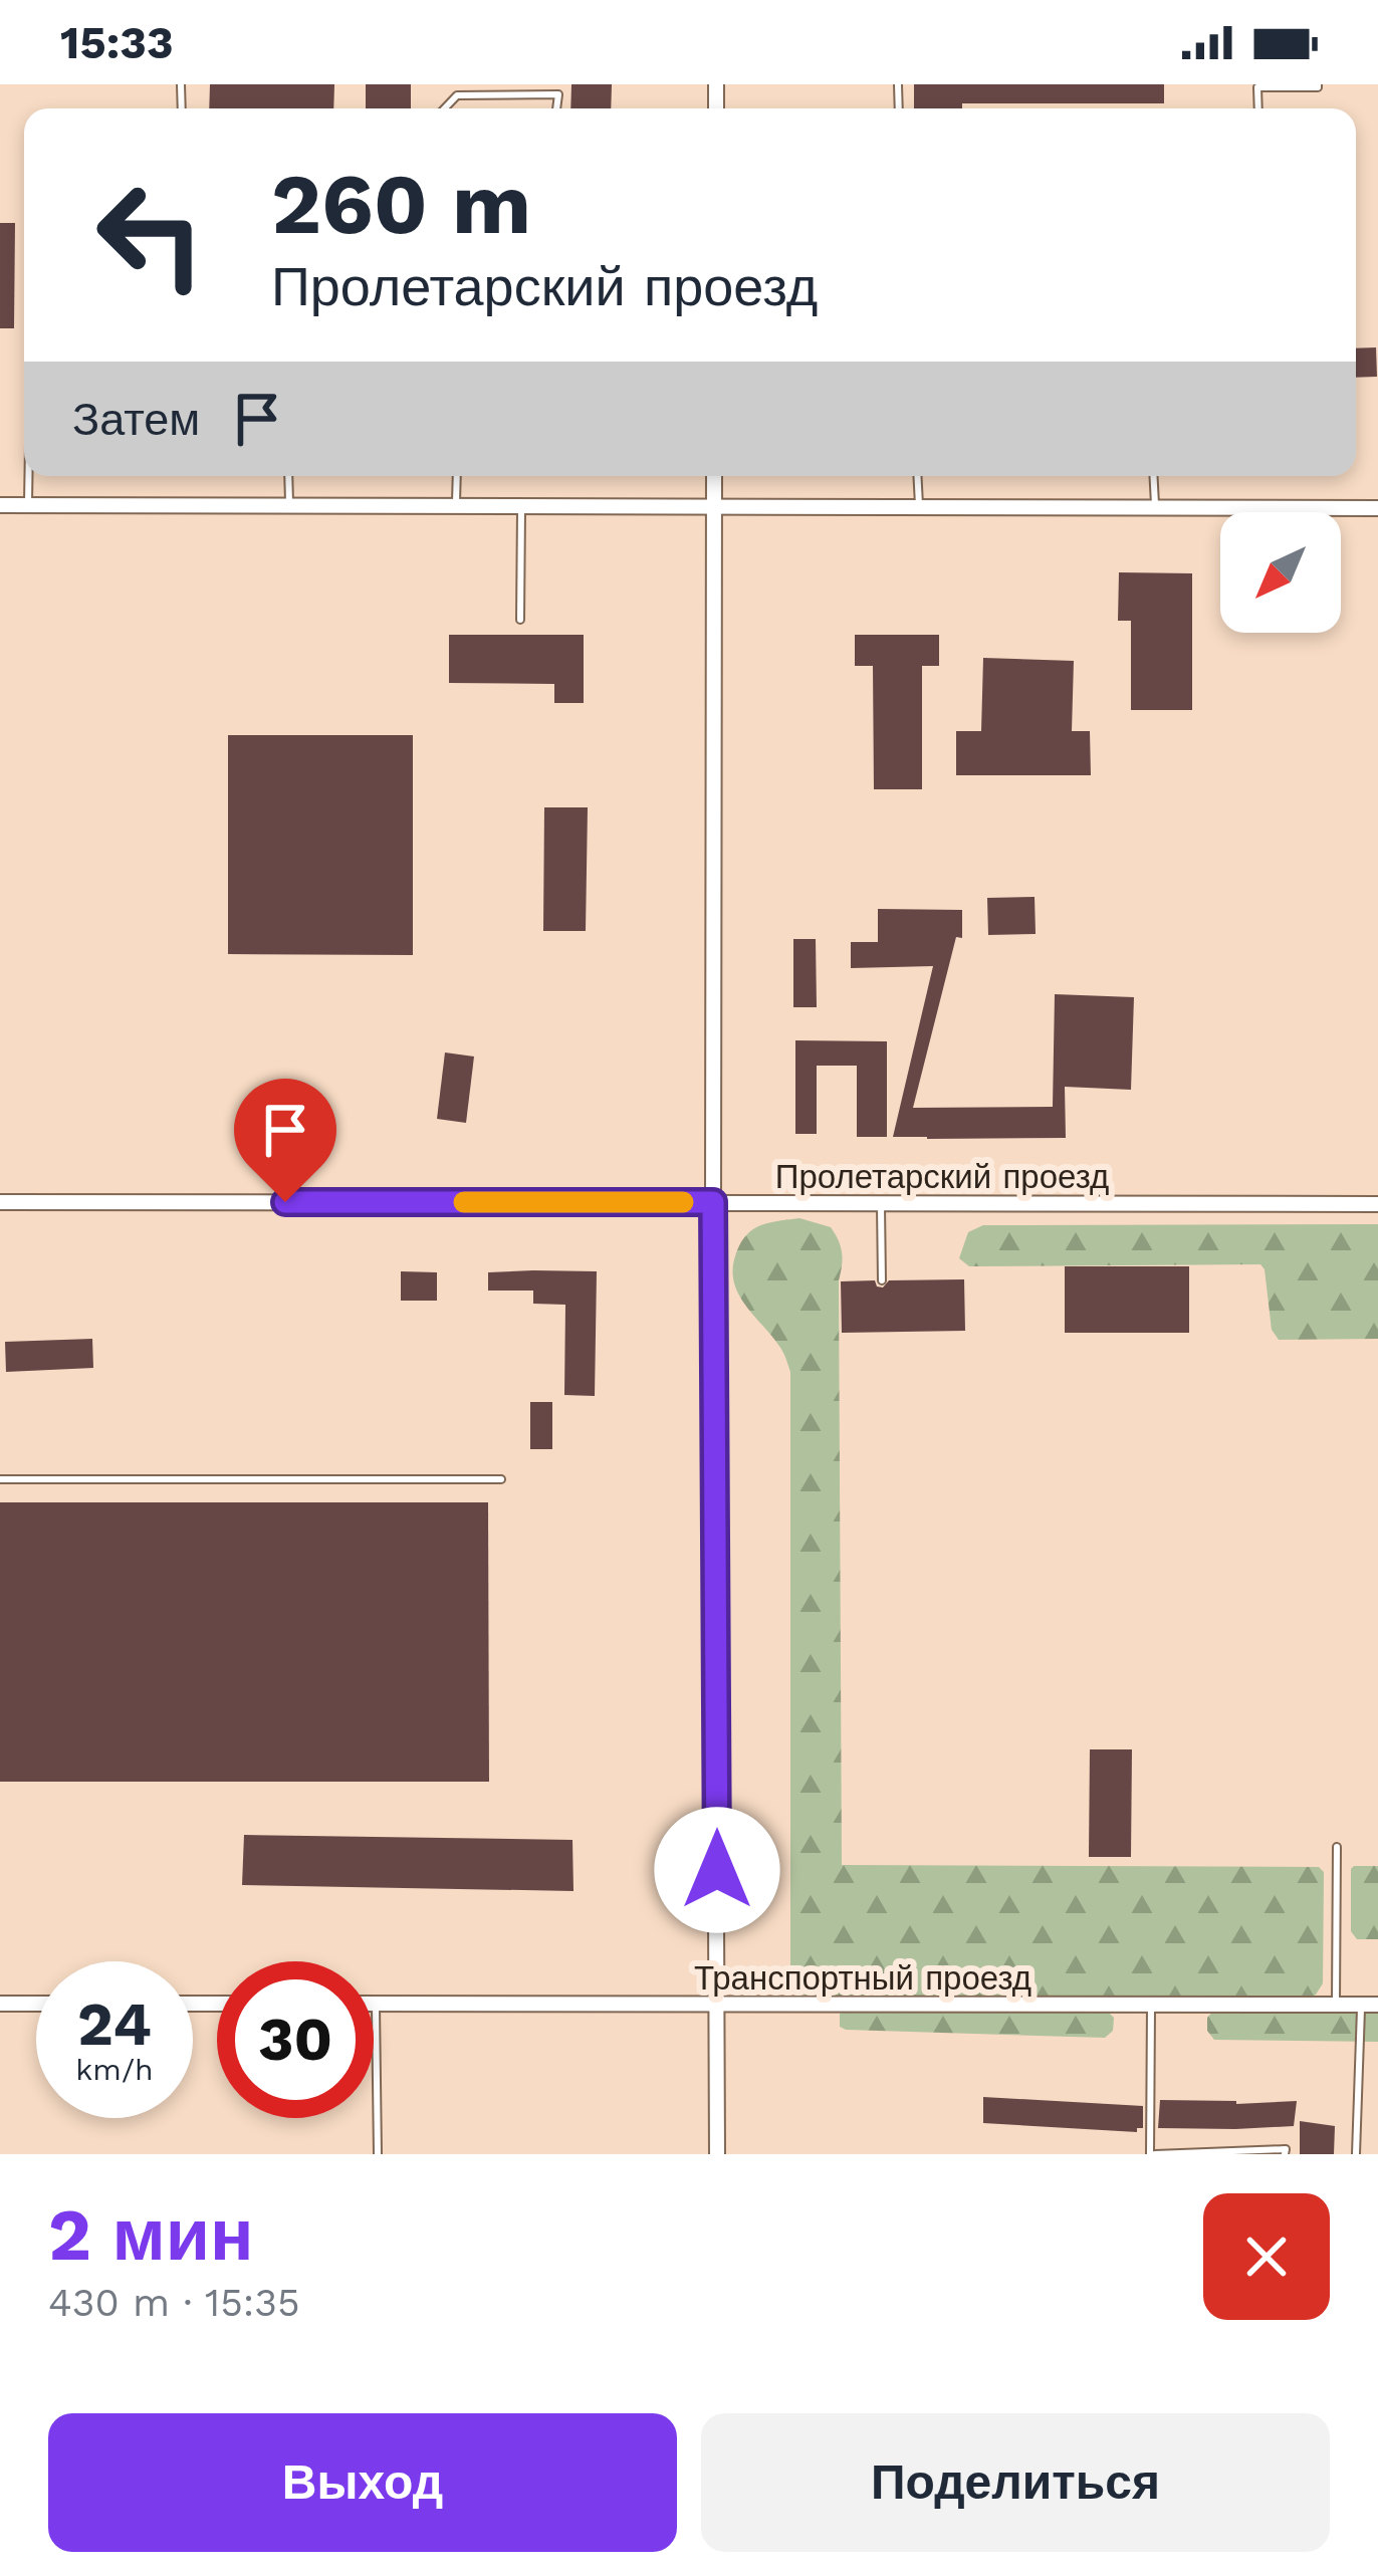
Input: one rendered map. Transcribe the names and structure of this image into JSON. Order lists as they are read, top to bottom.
{
  "streets": {
    "street": ["Пролетарский проезд", "Транспортный проезд"]
  },
  "north": "bottom left",
  "page": {
    "status": "15:33",
    "turn": ["260 m", "Пролетарский проезд"],
    "then": "Затем",
    "speed": "24 km/h",
    "limit": "30",
    "heading": ["2 мин", "430 m · 15:35"],
    "buttons": ["Выход", "Поделиться"]
  }
}
